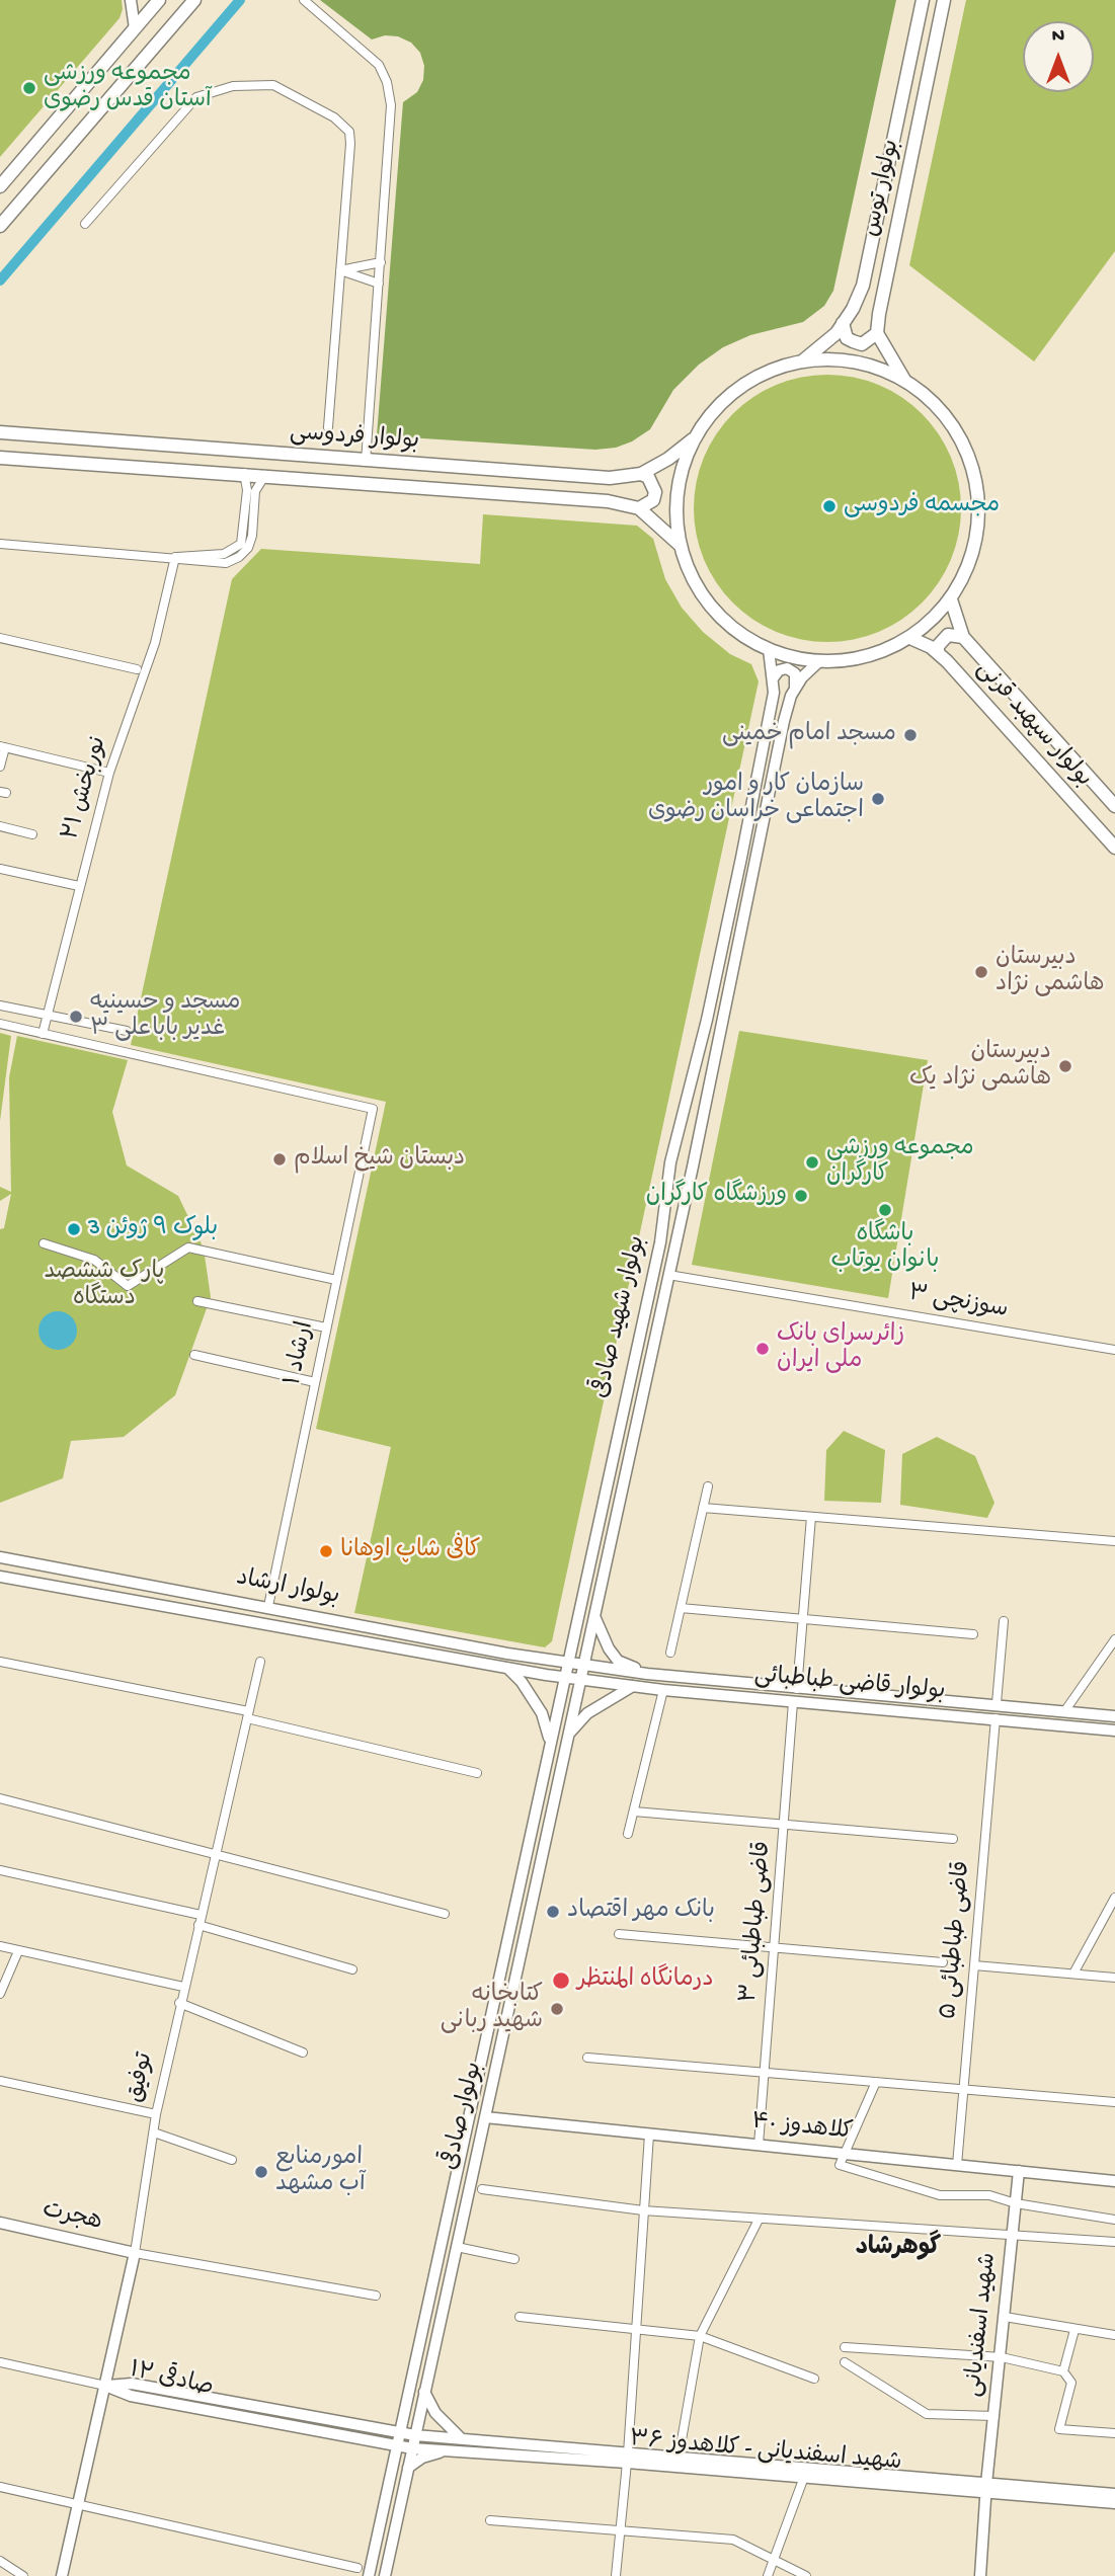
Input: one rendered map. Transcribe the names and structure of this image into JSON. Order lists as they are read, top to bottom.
{
  "streets": {
    "main road": [
      "بولوار توس",
      "بولوار فردوسی",
      "بولوار سپهبد قرنی",
      "بولوار شهید صادقی",
      "بولوار ارشاد",
      "بولوار قاضی طباطبائی",
      "توفیق",
      "بولوار صادقی",
      "کلاهدوز ۴۰",
      "هجرت",
      "شهید اسفندیانی",
      "صادقی ۱۲",
      "شهید اسفندیانی - کلاهدوز ۳۶"
    ],
    "street": [
      "نوربخش ۲۱",
      "سوزنچی ۳",
      "ارشاد ۱",
      "قاضی طباطبائی ۳",
      "قاضی طباطبائی ۵"
    ]
  },
  "crossings": [
    ["نوربخش ۲۱", "ارشاد ۱"],
    ["سوزنچی ۳", "بولوار شهید صادقی"],
    ["بولوار شهید صادقی", "بولوار ارشاد"],
    ["بولوار شهید صادقی", "بولوار قاضی طباطبائی"],
    ["بولوار شهید صادقی", "بولوار صادقی"],
    ["ارشاد ۱", "بولوار ارشاد"],
    ["بولوار ارشاد", "بولوار قاضی طباطبائی"],
    ["بولوار ارشاد", "بولوار صادقی"],
    ["بولوار قاضی طباطبائی", "قاضی طباطبائی ۳"],
    ["بولوار قاضی طباطبائی", "قاضی طباطبائی ۵"],
    ["بولوار قاضی طباطبائی", "بولوار صادقی"],
    ["قاضی طباطبائی ۳", "کلاهدوز ۴۰"],
    ["قاضی طباطبائی ۵", "کلاهدوز ۴۰"],
    ["توفیق", "هجرت"],
    ["توفیق", "صادقی ۱۲"],
    ["بولوار صادقی", "کلاهدوز ۴۰"],
    ["بولوار صادقی", "صادقی ۱۲"],
    ["بولوار صادقی", "شهید اسفندیانی - کلاهدوز ۳۶"],
    ["کلاهدوز ۴۰", "شهید اسفندیانی"],
    ["شهید اسفندیانی", "شهید اسفندیانی - کلاهدوز ۳۶"],
    ["صادقی ۱۲", "شهید اسفندیانی - کلاهدوز ۳۶"]
  ],
  "districts": ["گوهرشاد"],
  "parks": ["پارک‌ ششصد دستگاه"],
  "places": [
    "مجموعه ورزشی آستان قدس رضوی",
    "مجسمه فردوسی",
    "مسجد امام خمینی",
    "سازمان کار و امور اجتماعی خراسان رضوی",
    "دبیرستان هاشمی نژاد",
    "مسجد و حسینیه غدیر باباعلی ۳",
    "دبیرستان هاشمی نژاد یک",
    "دبستان شیخ اسلام",
    "مجموعه ورزشی کارگران",
    "ورزشگاه کارگران",
    "باشگاه بانوان یوتاب",
    "بلوک ۹ ژوئن 3",
    "زائرسرای بانک ملی ایران",
    "کافی شاپ اوهانا",
    "بانک مهر اقتصاد",
    "درمانگاه المنتظر",
    "کتابخانه شهید ربانی",
    "امورمنابع آب مشهد"
  ],
  "north": "top"
}
